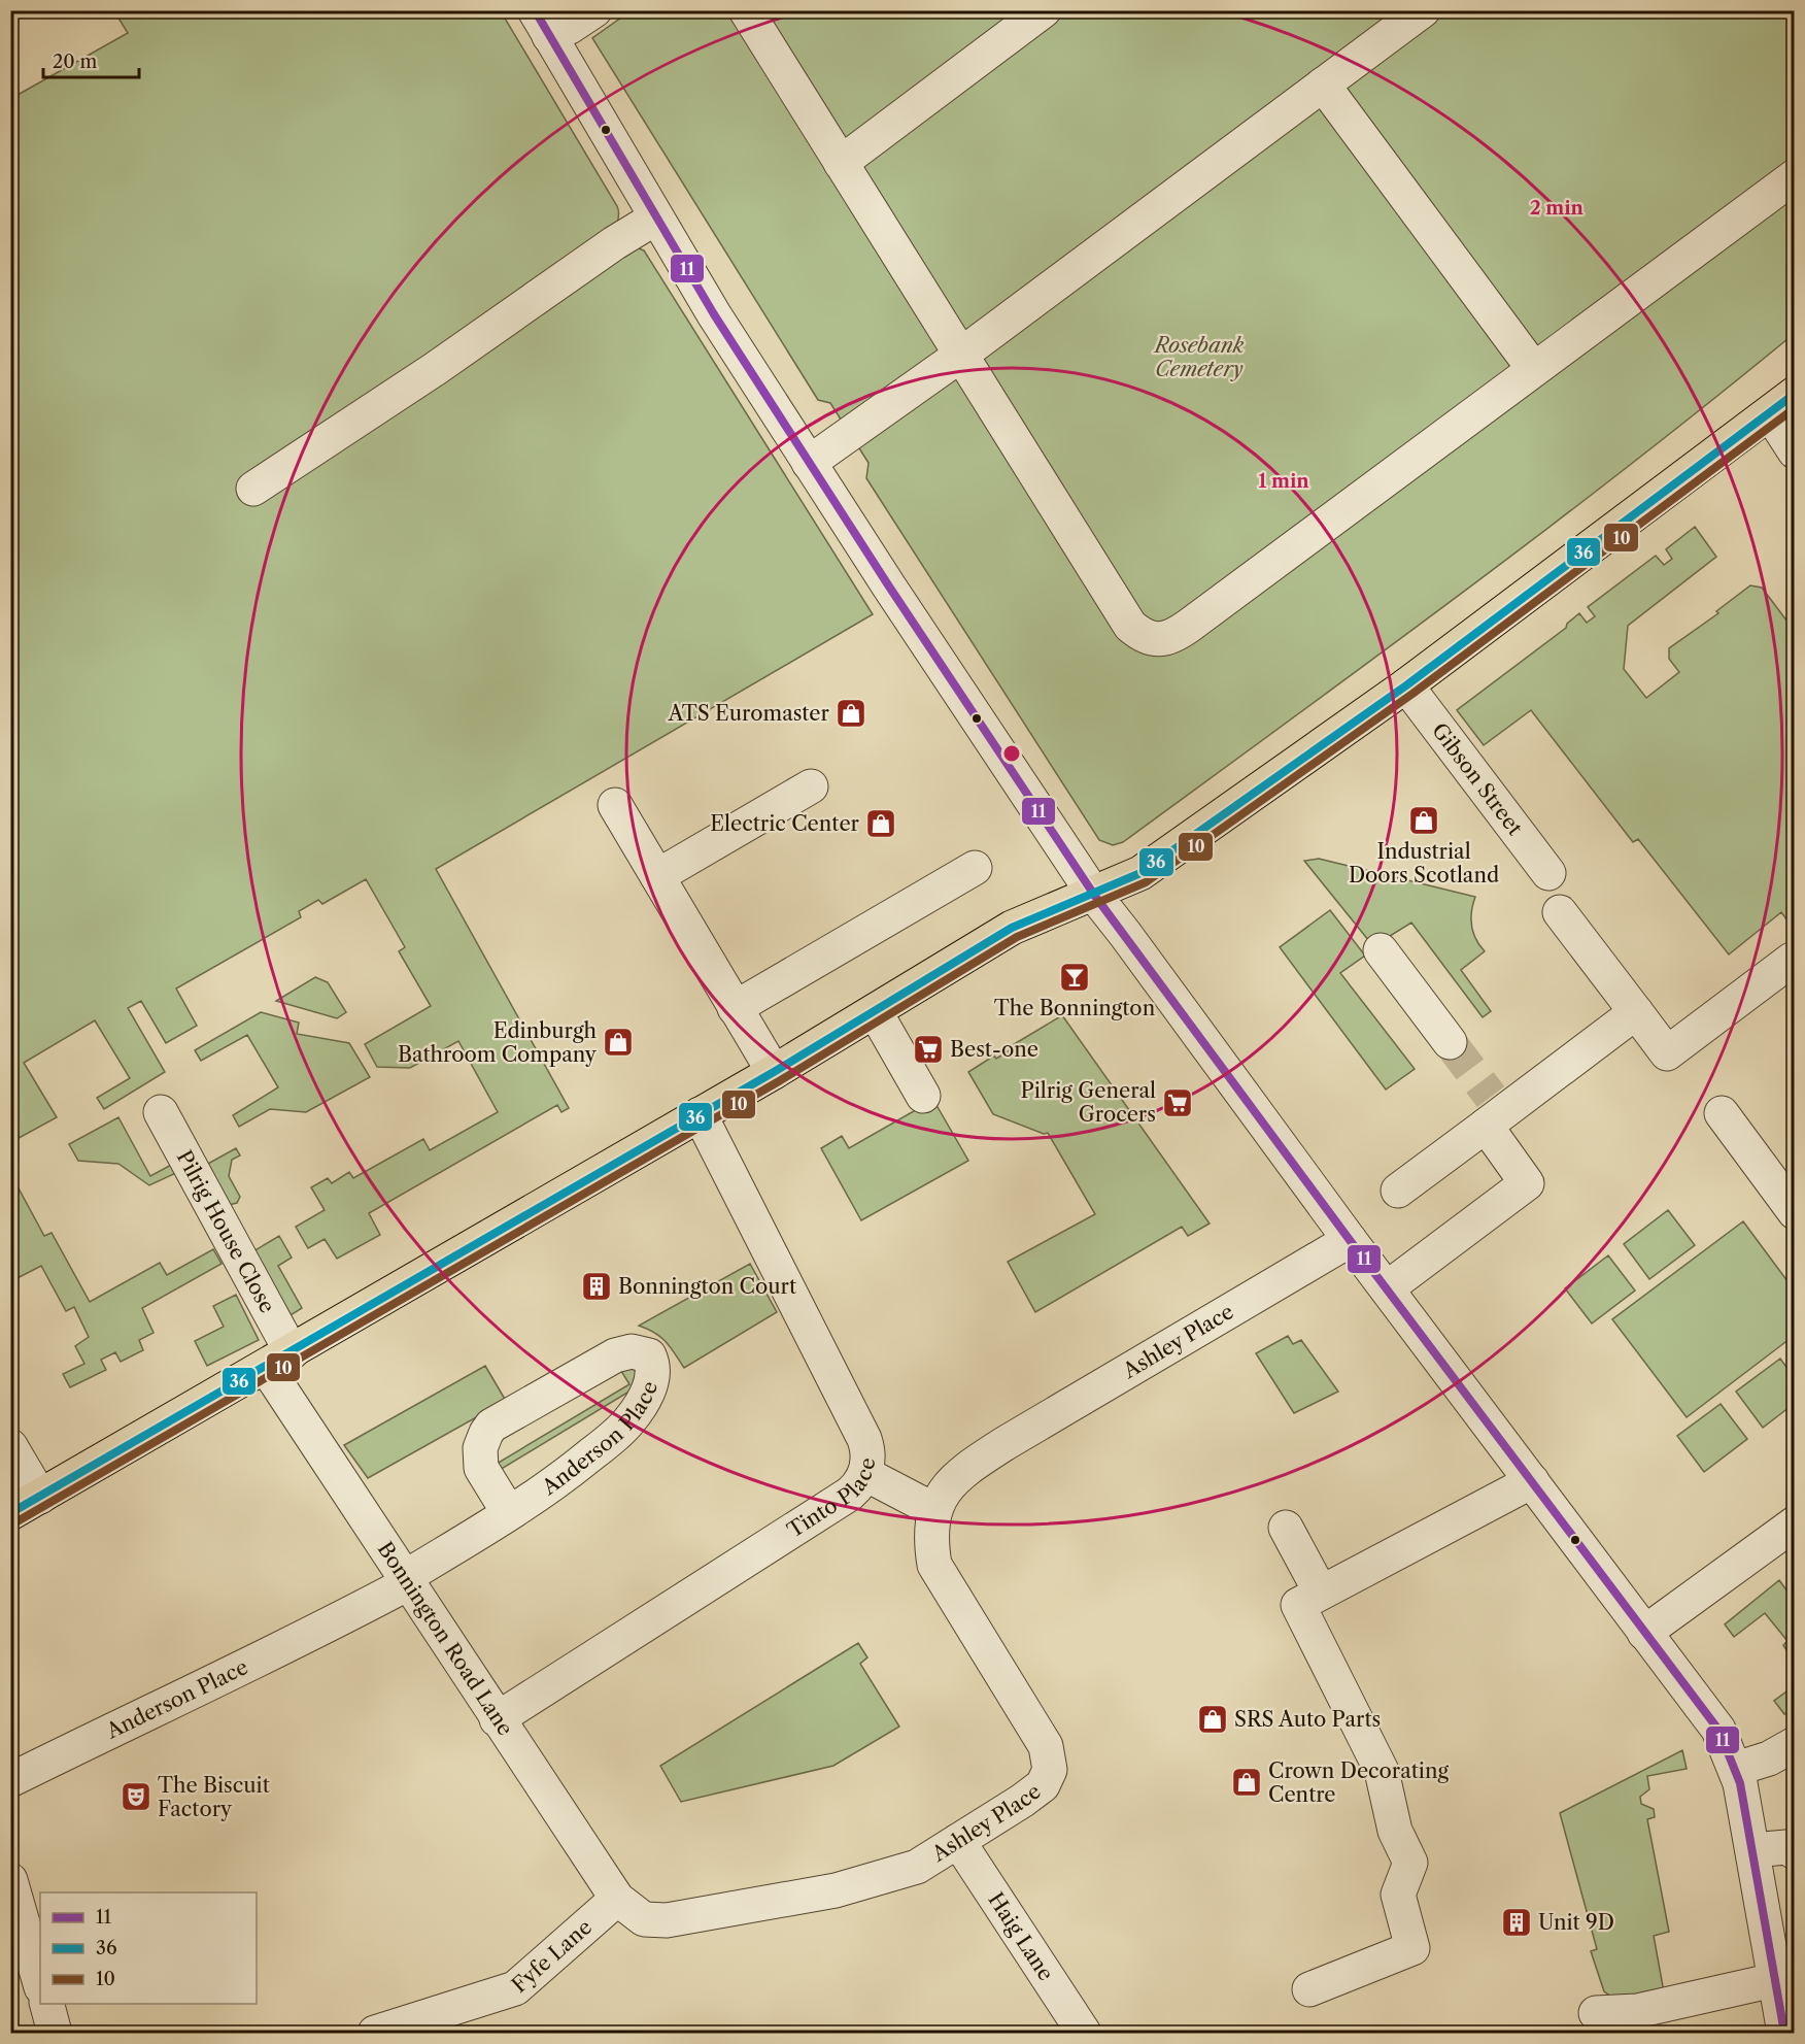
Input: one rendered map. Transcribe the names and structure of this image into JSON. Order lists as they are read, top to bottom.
{
  "streets": {
    "street": [
      "Gibson Street",
      "Pilrig House Close",
      "Ashley Place",
      "Anderson Place",
      "Tinto Place",
      "Bonnington Road Lane",
      "Haig Lane",
      "Fyfe Lane"
    ]
  },
  "crossings": [
    ["Pilrig House Close", "Bonnington Road Lane"],
    ["Ashley Place", "Bonnington Road Lane"],
    ["Ashley Place", "Haig Lane"],
    ["Ashley Place", "Fyfe Lane"],
    ["Anderson Place", "Bonnington Road Lane"],
    ["Tinto Place", "Bonnington Road Lane"],
    ["Bonnington Road Lane", "Fyfe Lane"]
  ],
  "parks": ["Rosebank Cemetery"],
  "places": {
    "shop": [
      "ATS Euromaster",
      "Industrial Doors Scotland",
      "Electric Center",
      "Edinburgh Bathroom Company",
      "SRS Auto Parts",
      "Crown Decorating Centre"
    ],
    "bar": ["The Bonnington"],
    "supermarket": ["Best-one", "Pilrig General Grocers"],
    "building": ["Bonnington Court", "Unit 9D"],
    "theatre": ["The Biscuit Factory"]
  },
  "lines": ["transit line 11", "transit line 36", "transit line 10"],
  "legend": ["11", "36", "10"],
  "scale_bar": "20 m",
  "rings": ["2 min", "1 min"]
}
